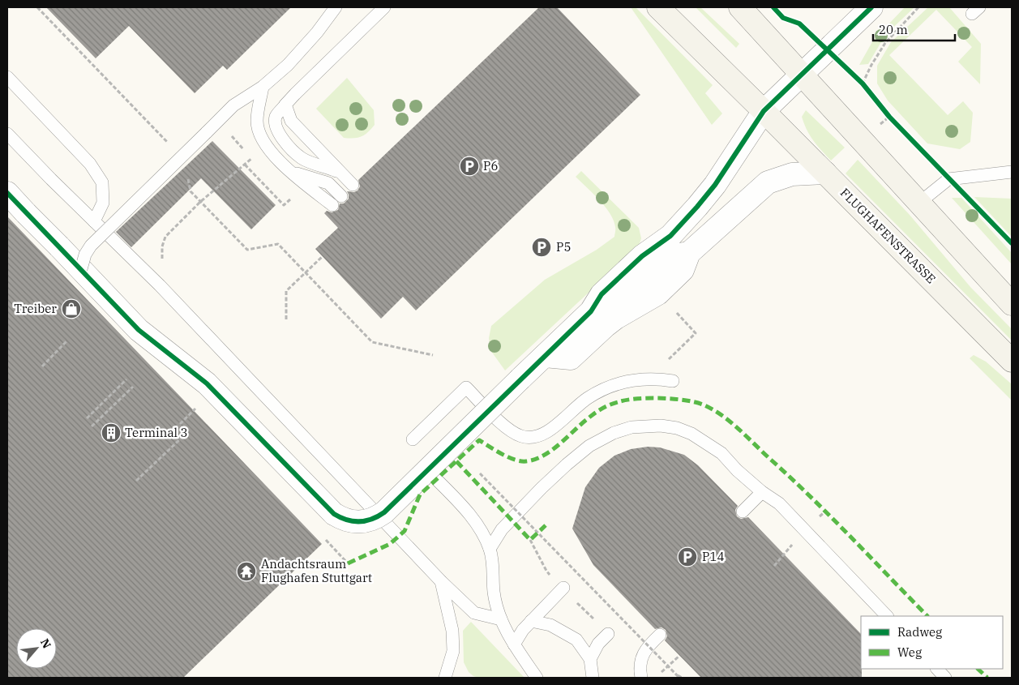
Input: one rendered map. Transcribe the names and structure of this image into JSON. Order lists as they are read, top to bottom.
{
  "streets": {
    "main road": ["FLUGHAFENSTRASSE"]
  },
  "places": {
    "parking": ["P6", "P5", "P14"],
    "shop": ["Treiber"],
    "building": ["Terminal 3"],
    "temple": ["Andachtsraum Flughafen Stuttgart"]
  },
  "legend": ["Radweg", "Weg"],
  "scale_bar": "20 m",
  "north": "top right"
}
